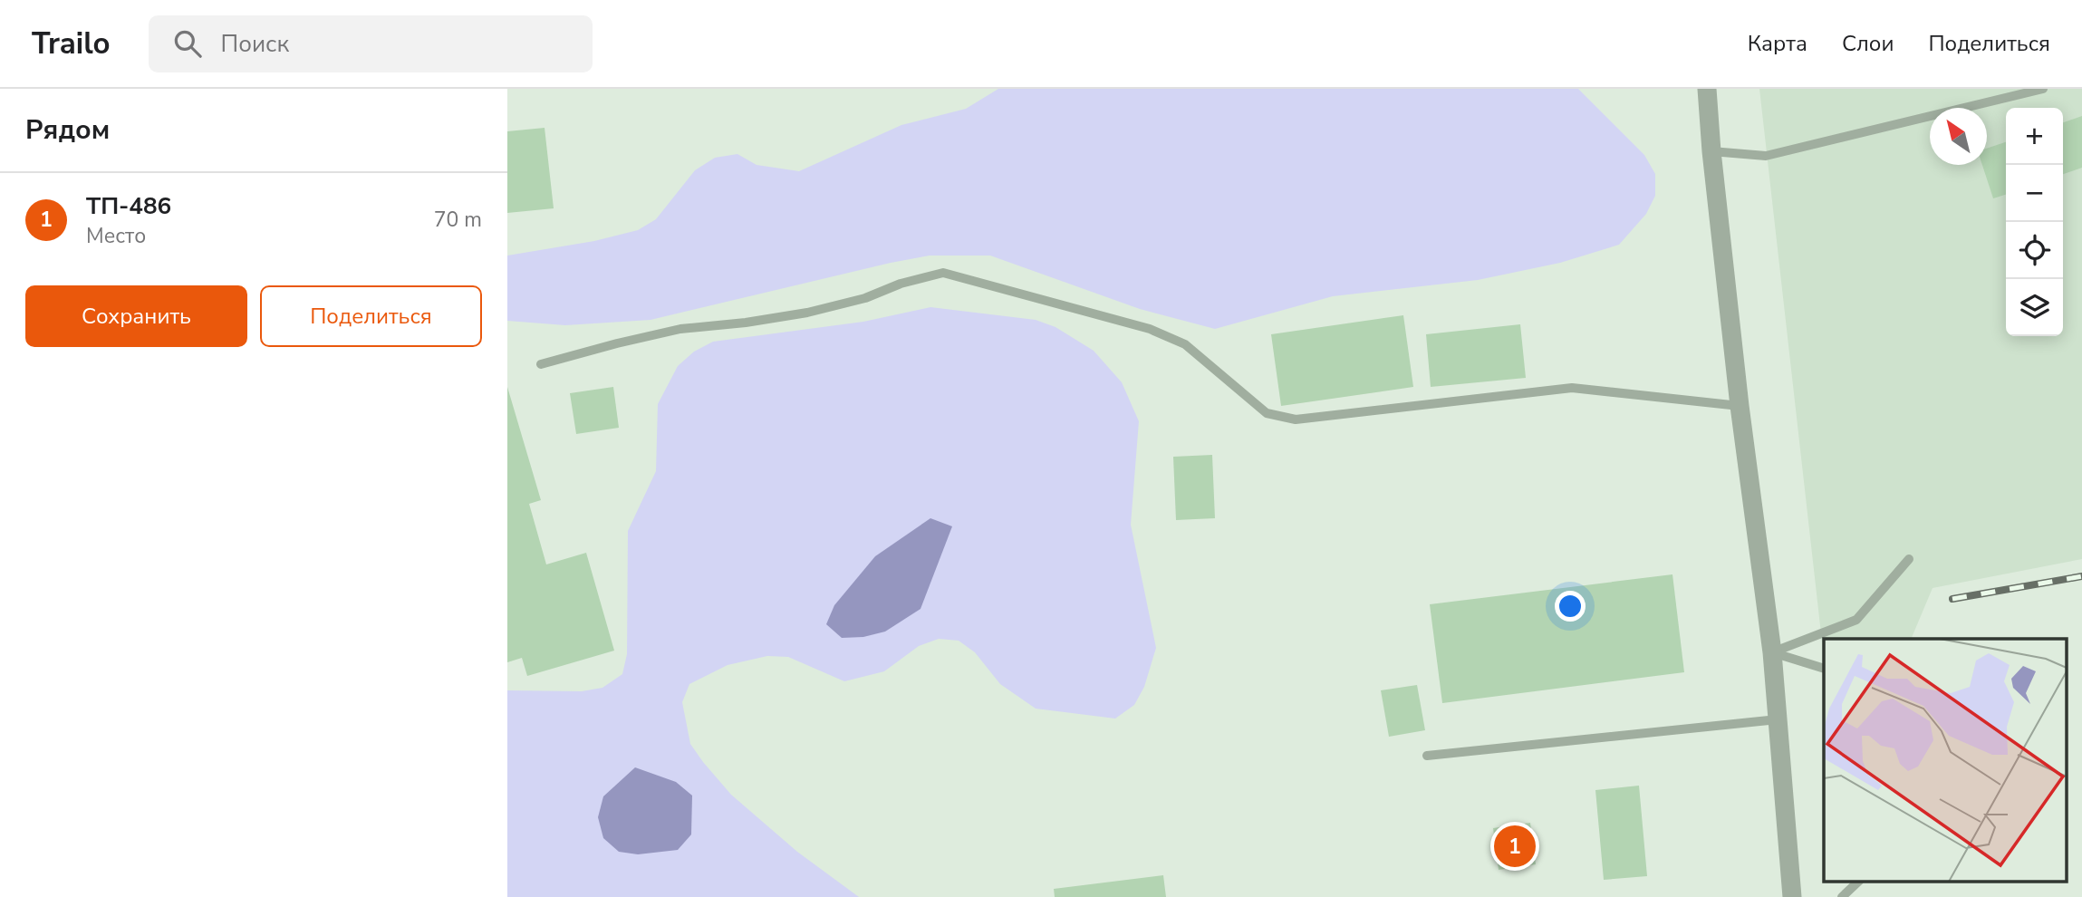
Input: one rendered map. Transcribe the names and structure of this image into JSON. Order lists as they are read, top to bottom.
{
  "north": "top left",
  "page": {
    "header": "Trailo",
    "search": "Поиск",
    "nav": ["Карта", "Слои", "Поделиться"],
    "heading": "Рядом",
    "map_buttons": ["+", "−"],
    "list": [
      {
        "mark": "1",
        "name": "ТП-486",
        "note": "Место",
        "value": "70 m"
      }
    ],
    "buttons": ["Сохранить", "Поделиться"],
    "pins": "1"
  }
}
